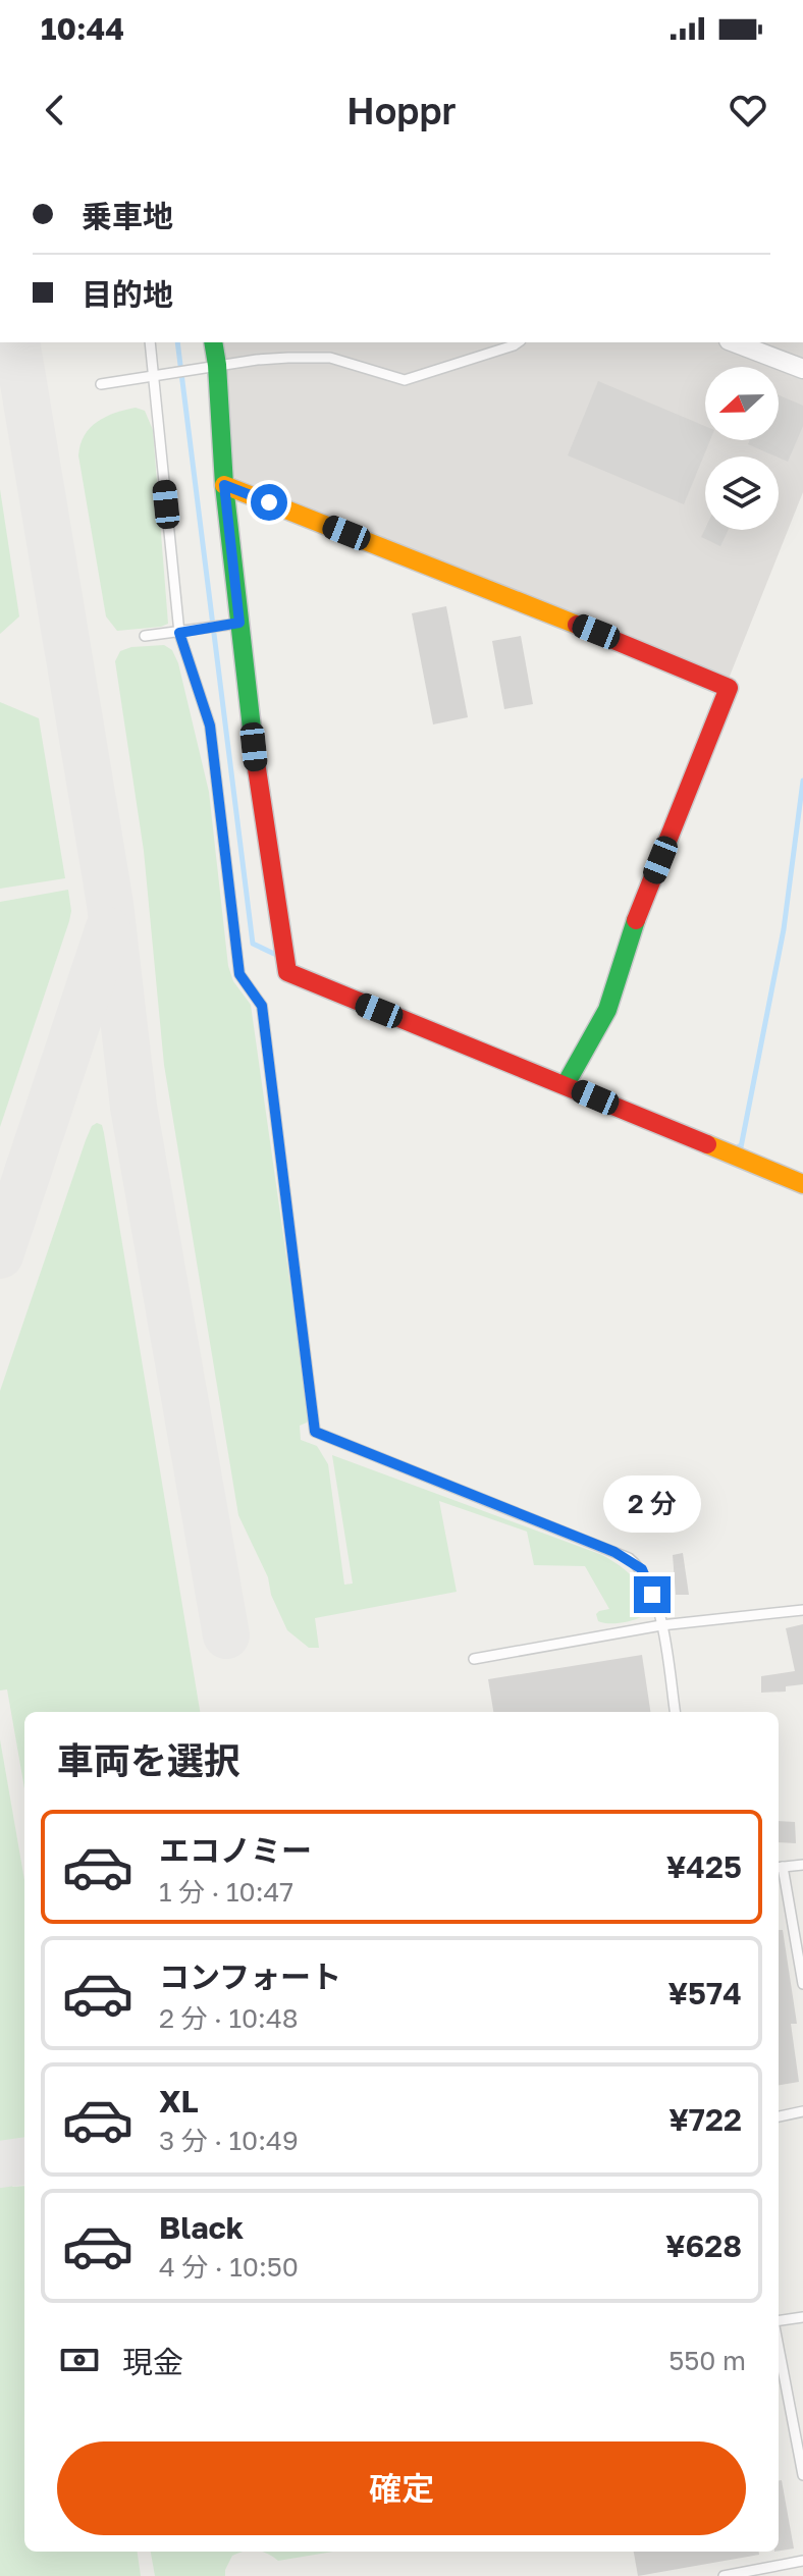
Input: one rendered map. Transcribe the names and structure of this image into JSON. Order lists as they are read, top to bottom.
{
  "north": "left",
  "page": {
    "status": "10:44",
    "header": "Hoppr",
    "banner": ["乗車地", "目的地"],
    "bubble": "2 分",
    "heading": "車両を選択",
    "list": [
      {
        "name": "エコノミー",
        "note": "1 分 · 10:47",
        "value": "¥425"
      },
      {
        "name": "コンフォート",
        "note": "2 分 · 10:48",
        "value": "¥574"
      },
      {
        "name": "XL",
        "note": "3 分 · 10:49",
        "value": "¥722"
      },
      {
        "name": "Black",
        "note": "4 分 · 10:50",
        "value": "¥628"
      }
    ],
    "pay": ["現金", "550 m"],
    "buttons": "確定"
  }
}
